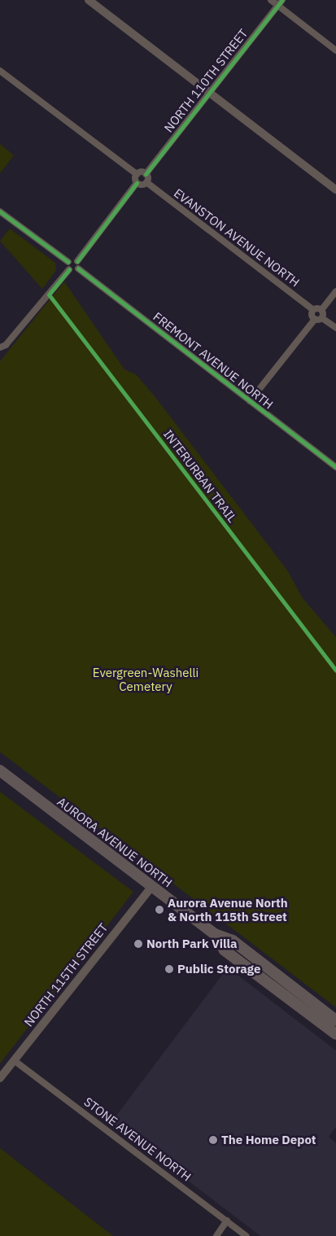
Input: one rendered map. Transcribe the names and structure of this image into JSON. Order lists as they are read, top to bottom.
{
  "streets": {
    "highway": ["AURORA AVENUE NORTH"],
    "street": [
      "NORTH 110TH STREET",
      "EVANSTON AVENUE NORTH",
      "FREMONT AVENUE NORTH",
      "NORTH 115TH STREET",
      "STONE AVENUE NORTH"
    ],
    "cycle path": ["INTERURBAN TRAIL"]
  },
  "crossings": [
    ["AURORA AVENUE NORTH", "NORTH 115TH STREET"],
    ["NORTH 115TH STREET", "STONE AVENUE NORTH"]
  ],
  "parks": ["Evergreen-Washelli Cemetery"],
  "places": [
    "Aurora Avenue North & North 115th Street",
    "North Park Villa",
    "Public Storage",
    "The Home Depot"
  ]
}
